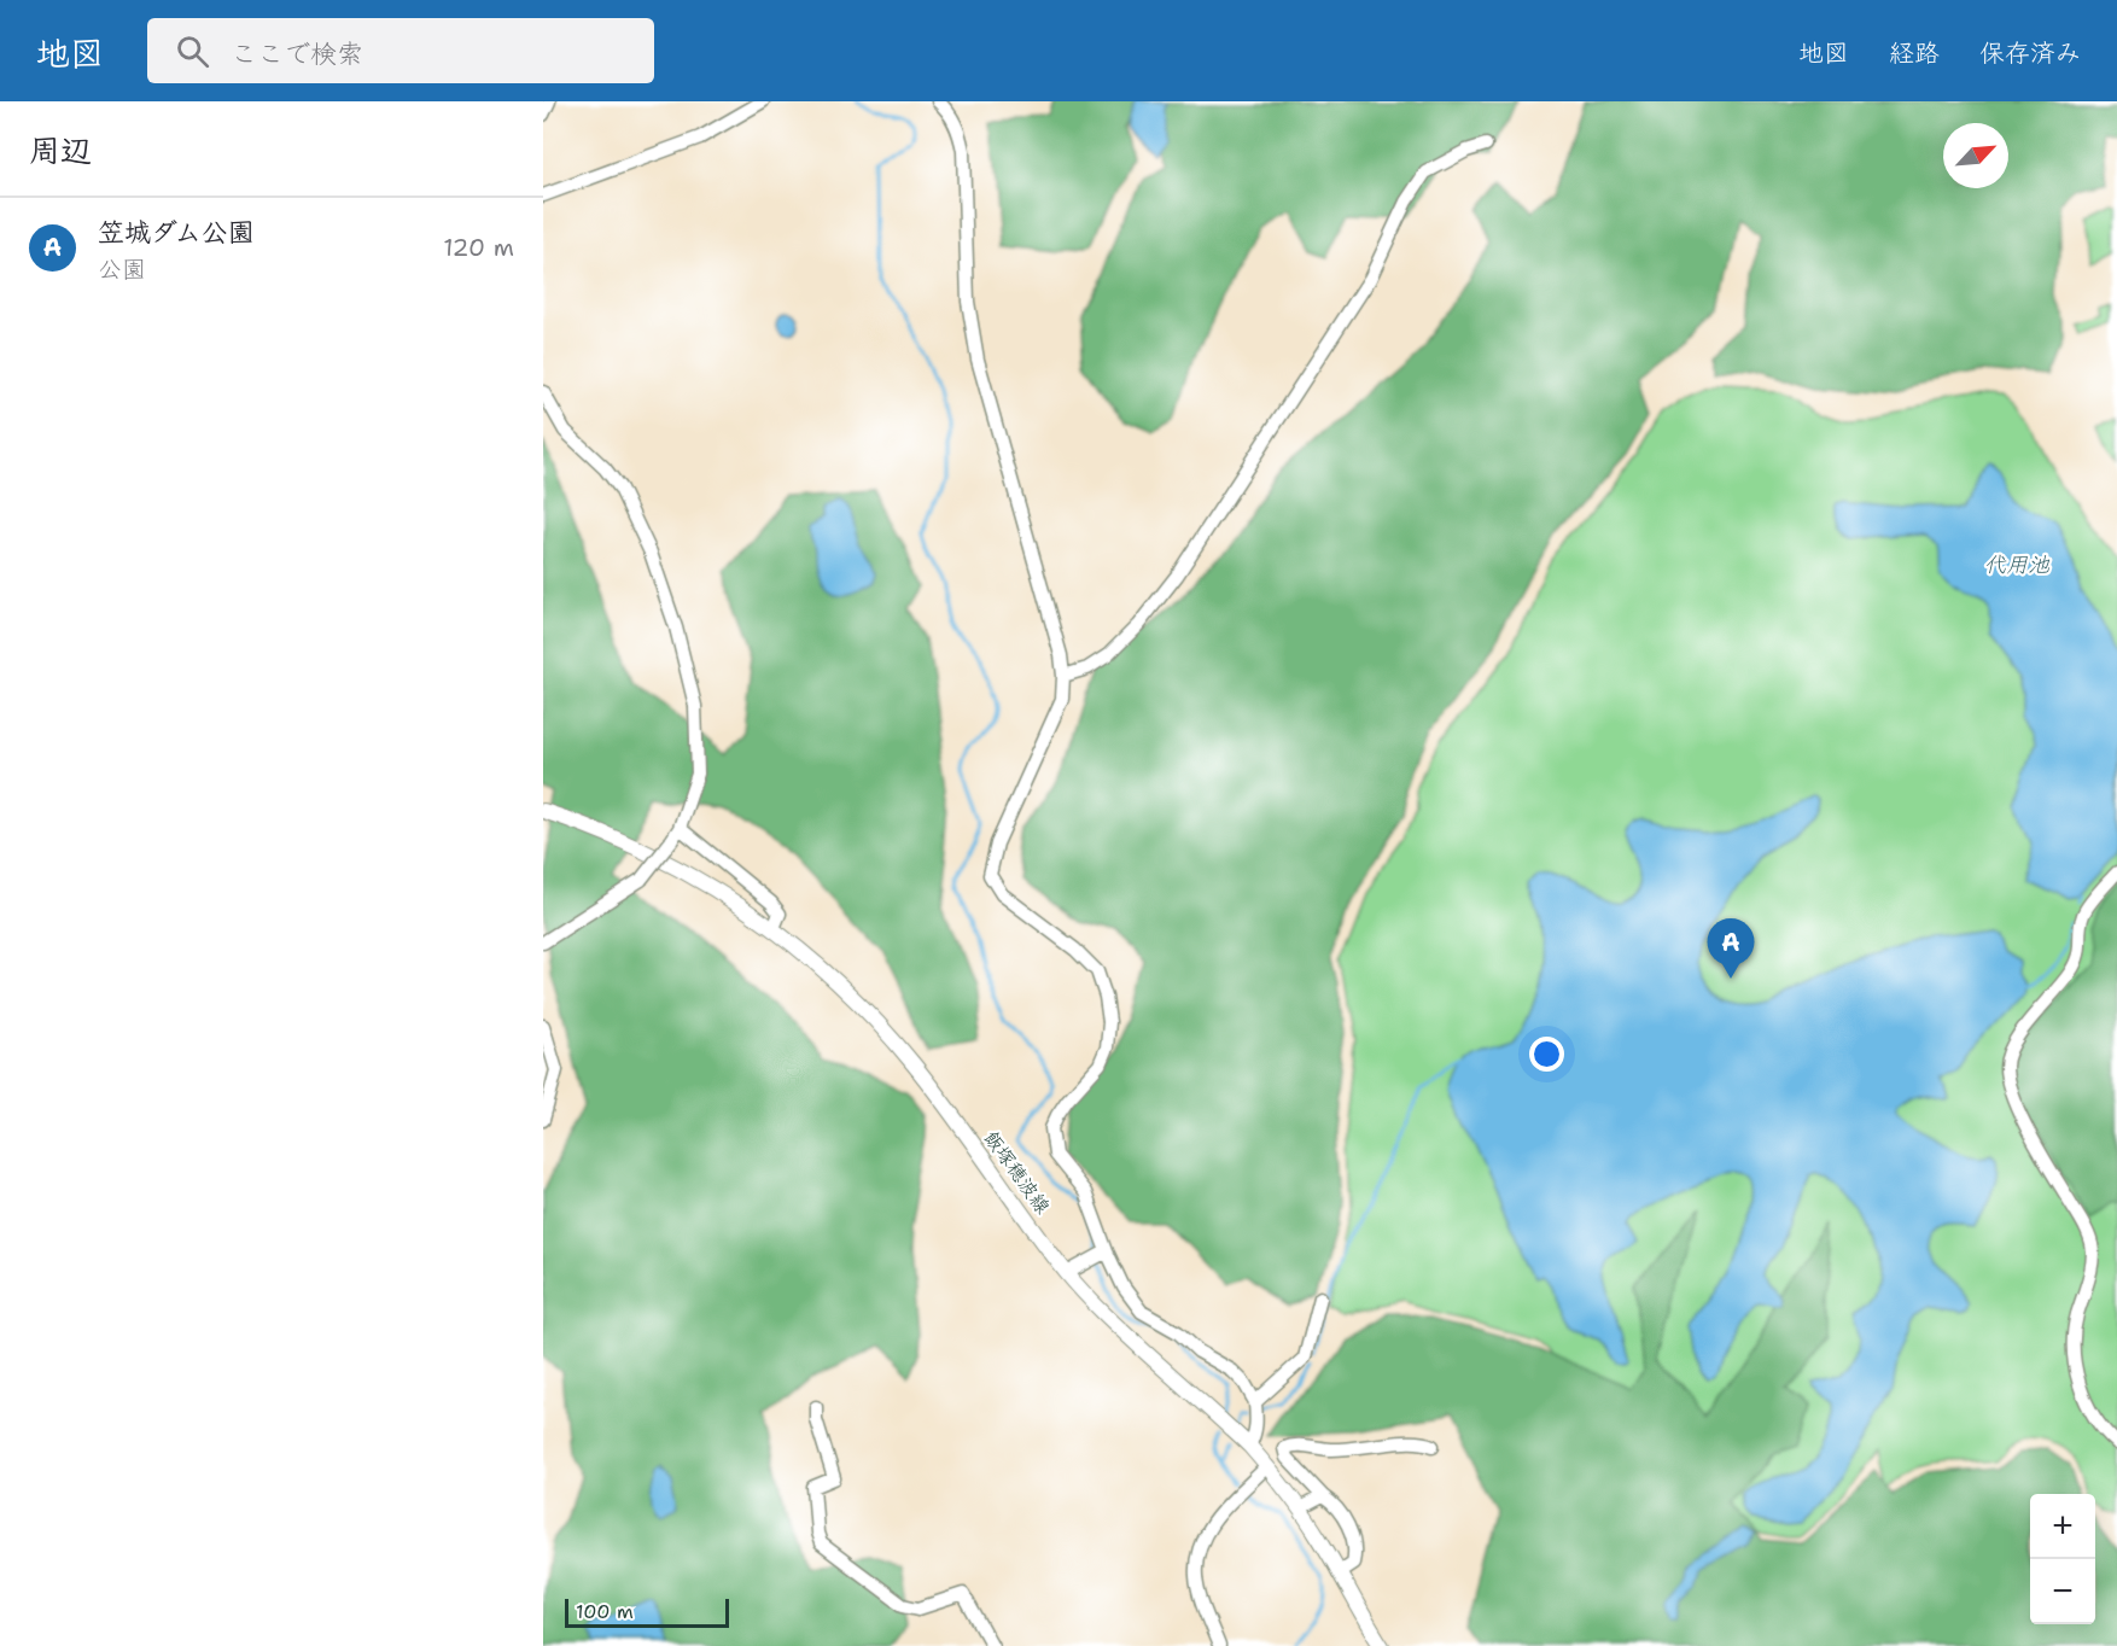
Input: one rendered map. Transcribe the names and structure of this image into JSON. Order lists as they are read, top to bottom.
{
  "streets": {
    "main road": ["飯塚穂波線"]
  },
  "water": ["代用池"],
  "scale_bar": "100 m",
  "north": "top right",
  "page": {
    "header": "地図",
    "search": "ここで検索",
    "nav": ["地図", "経路", "保存済み"],
    "heading": "周辺",
    "list": [
      {
        "mark": "A",
        "name": "笠城ダム公園",
        "note": "公園",
        "value": "120 m"
      }
    ],
    "pins": "A",
    "map_buttons": ["+", "−"],
    "scale": "100 m"
  }
}
